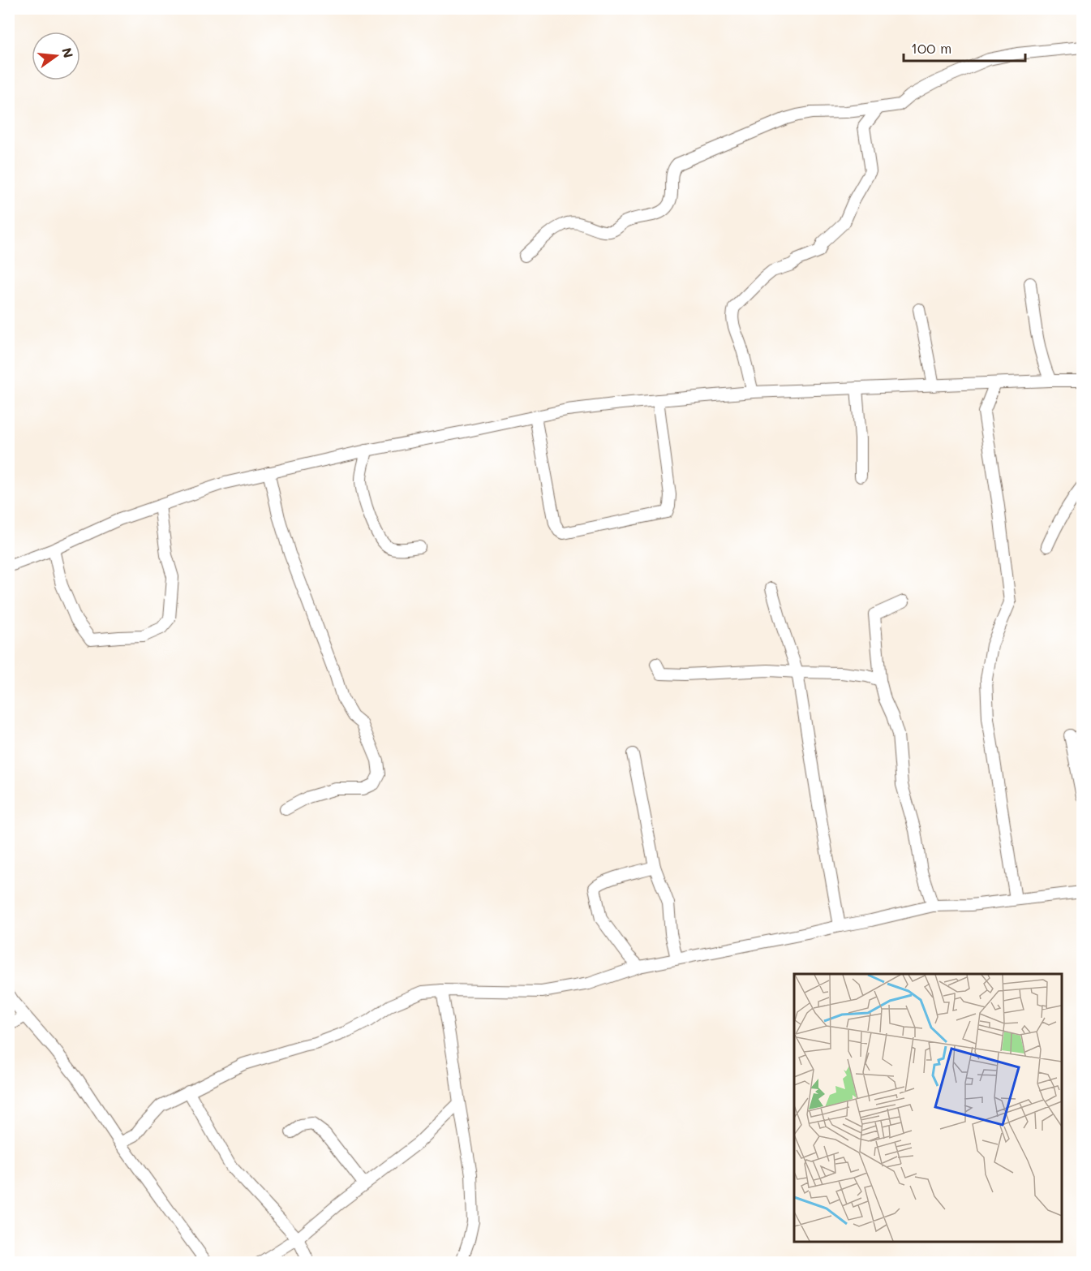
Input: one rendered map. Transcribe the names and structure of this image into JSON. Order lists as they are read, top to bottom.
{
  "scale_bar": "100 m",
  "north": "right"
}
